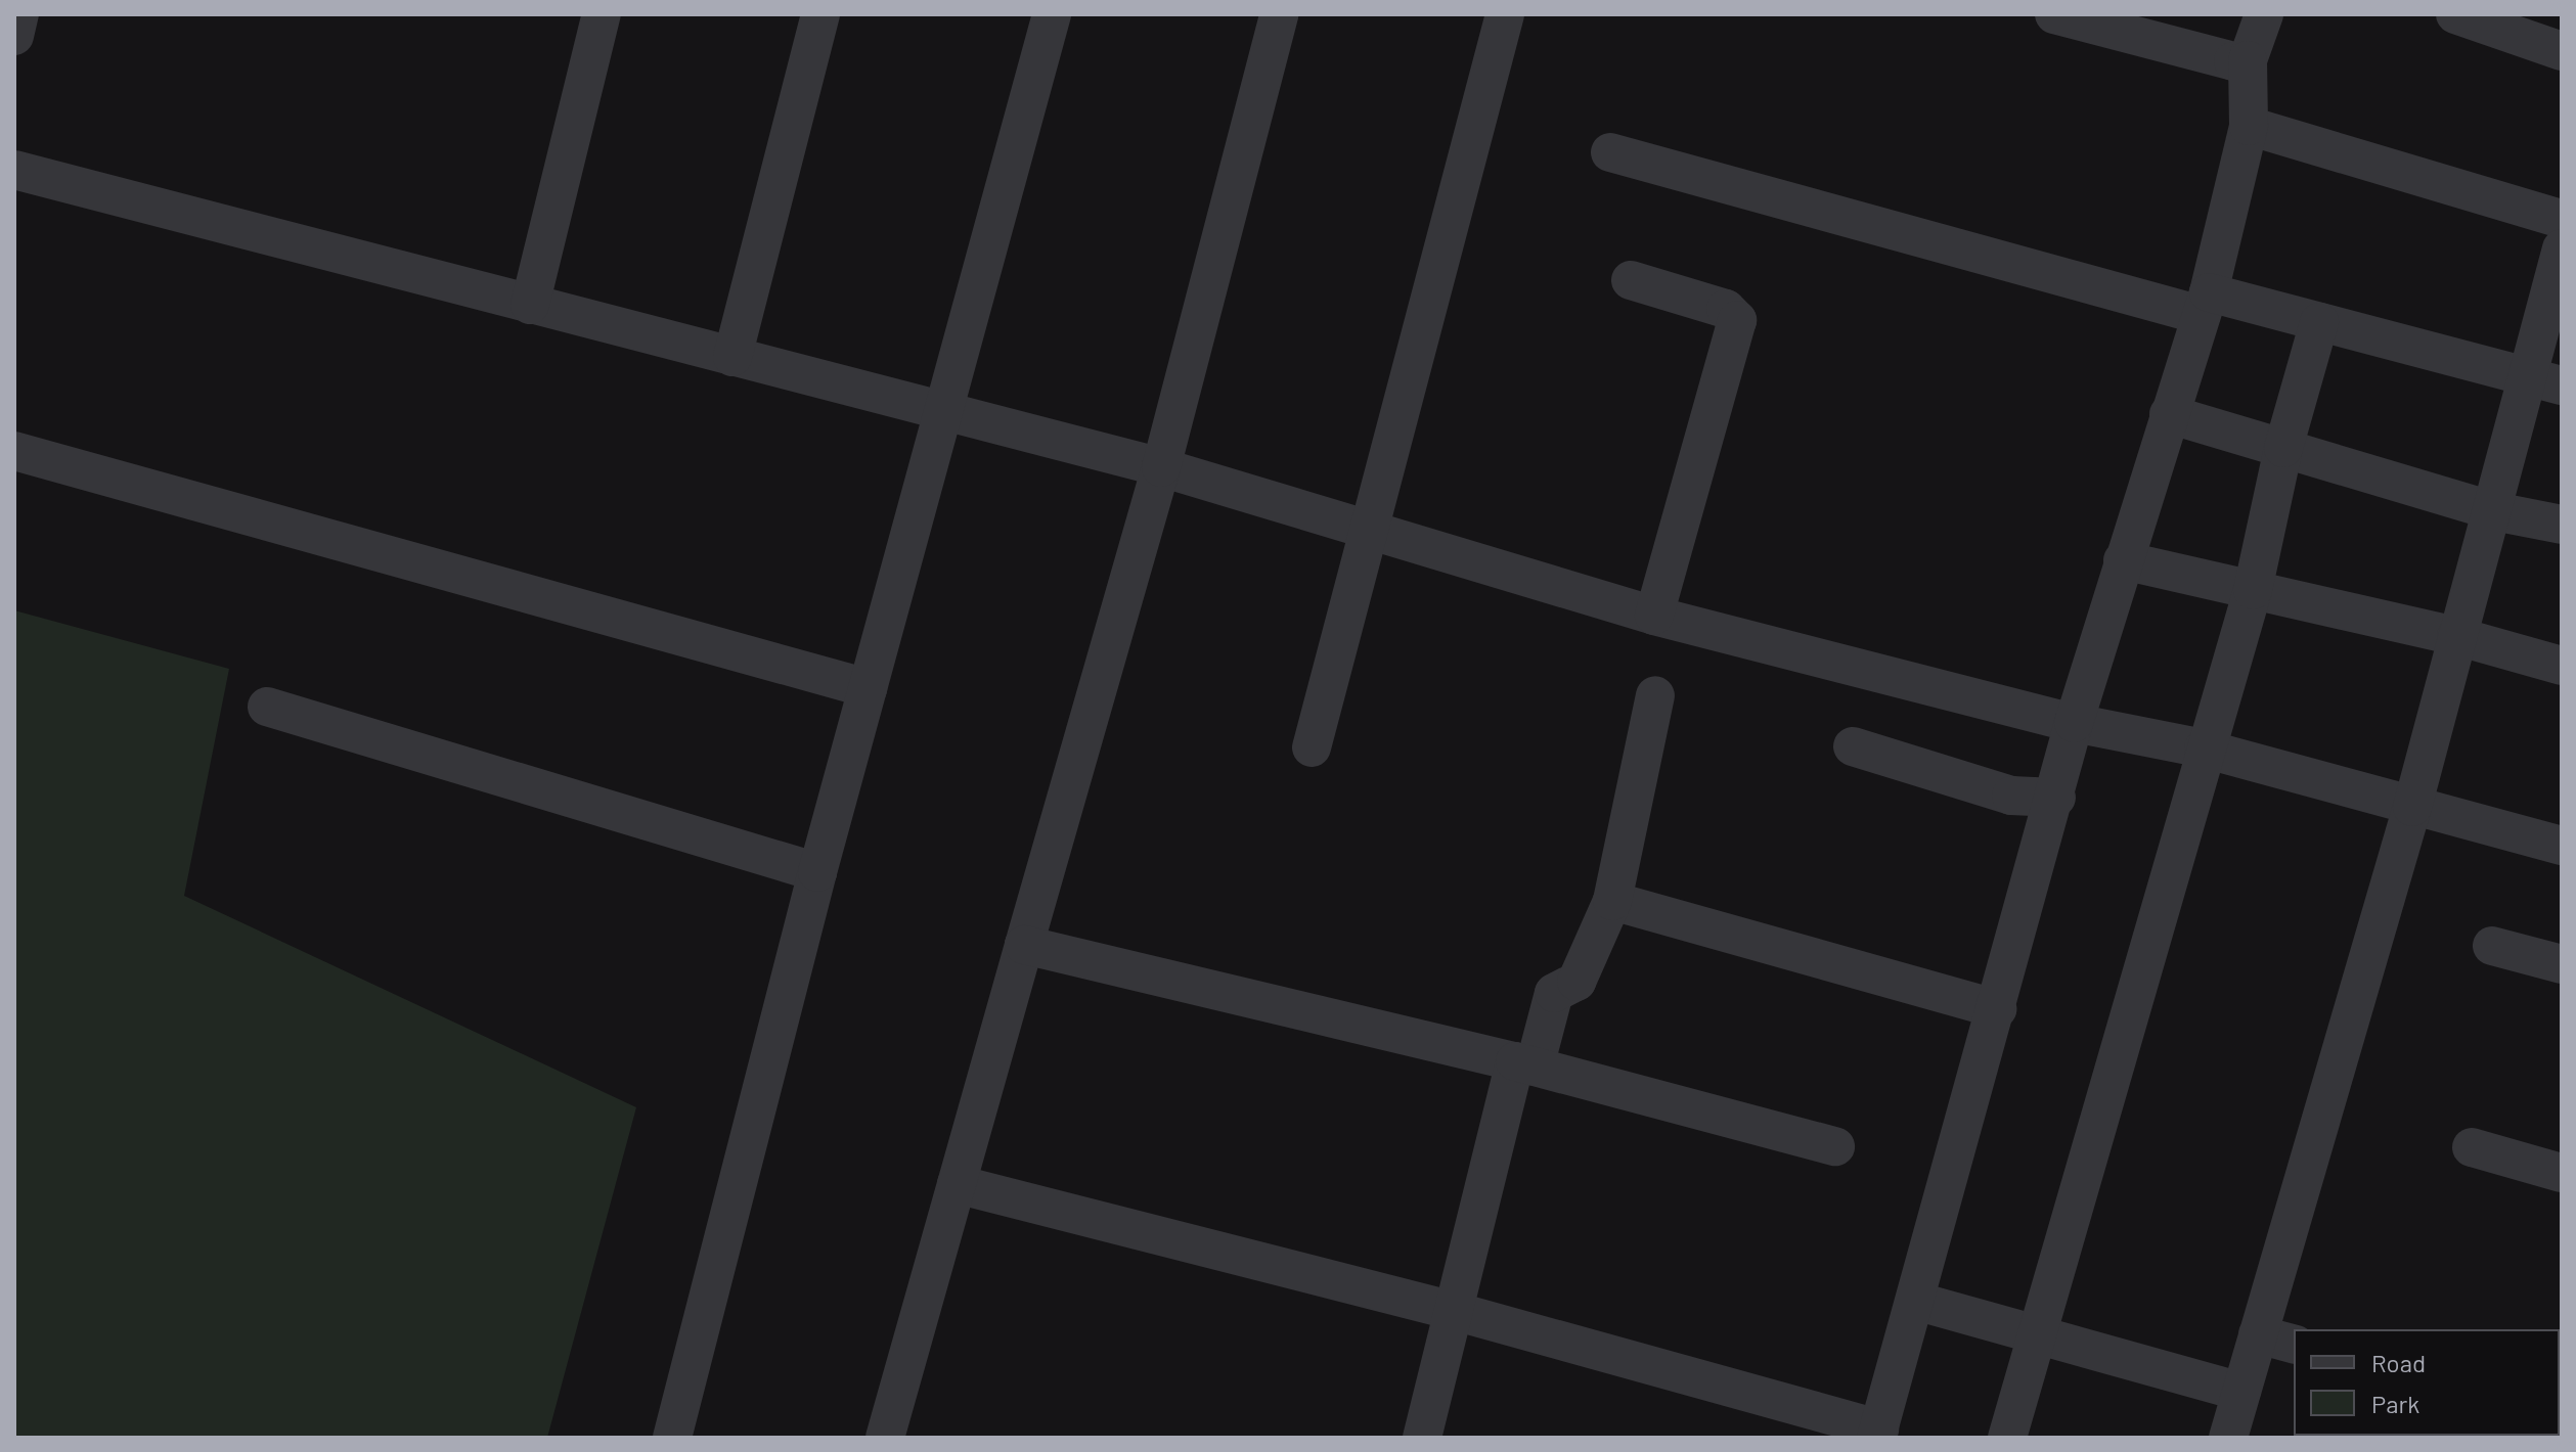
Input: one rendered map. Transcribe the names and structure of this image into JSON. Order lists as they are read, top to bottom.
{
  "legend": ["Road", "Park"]
}
